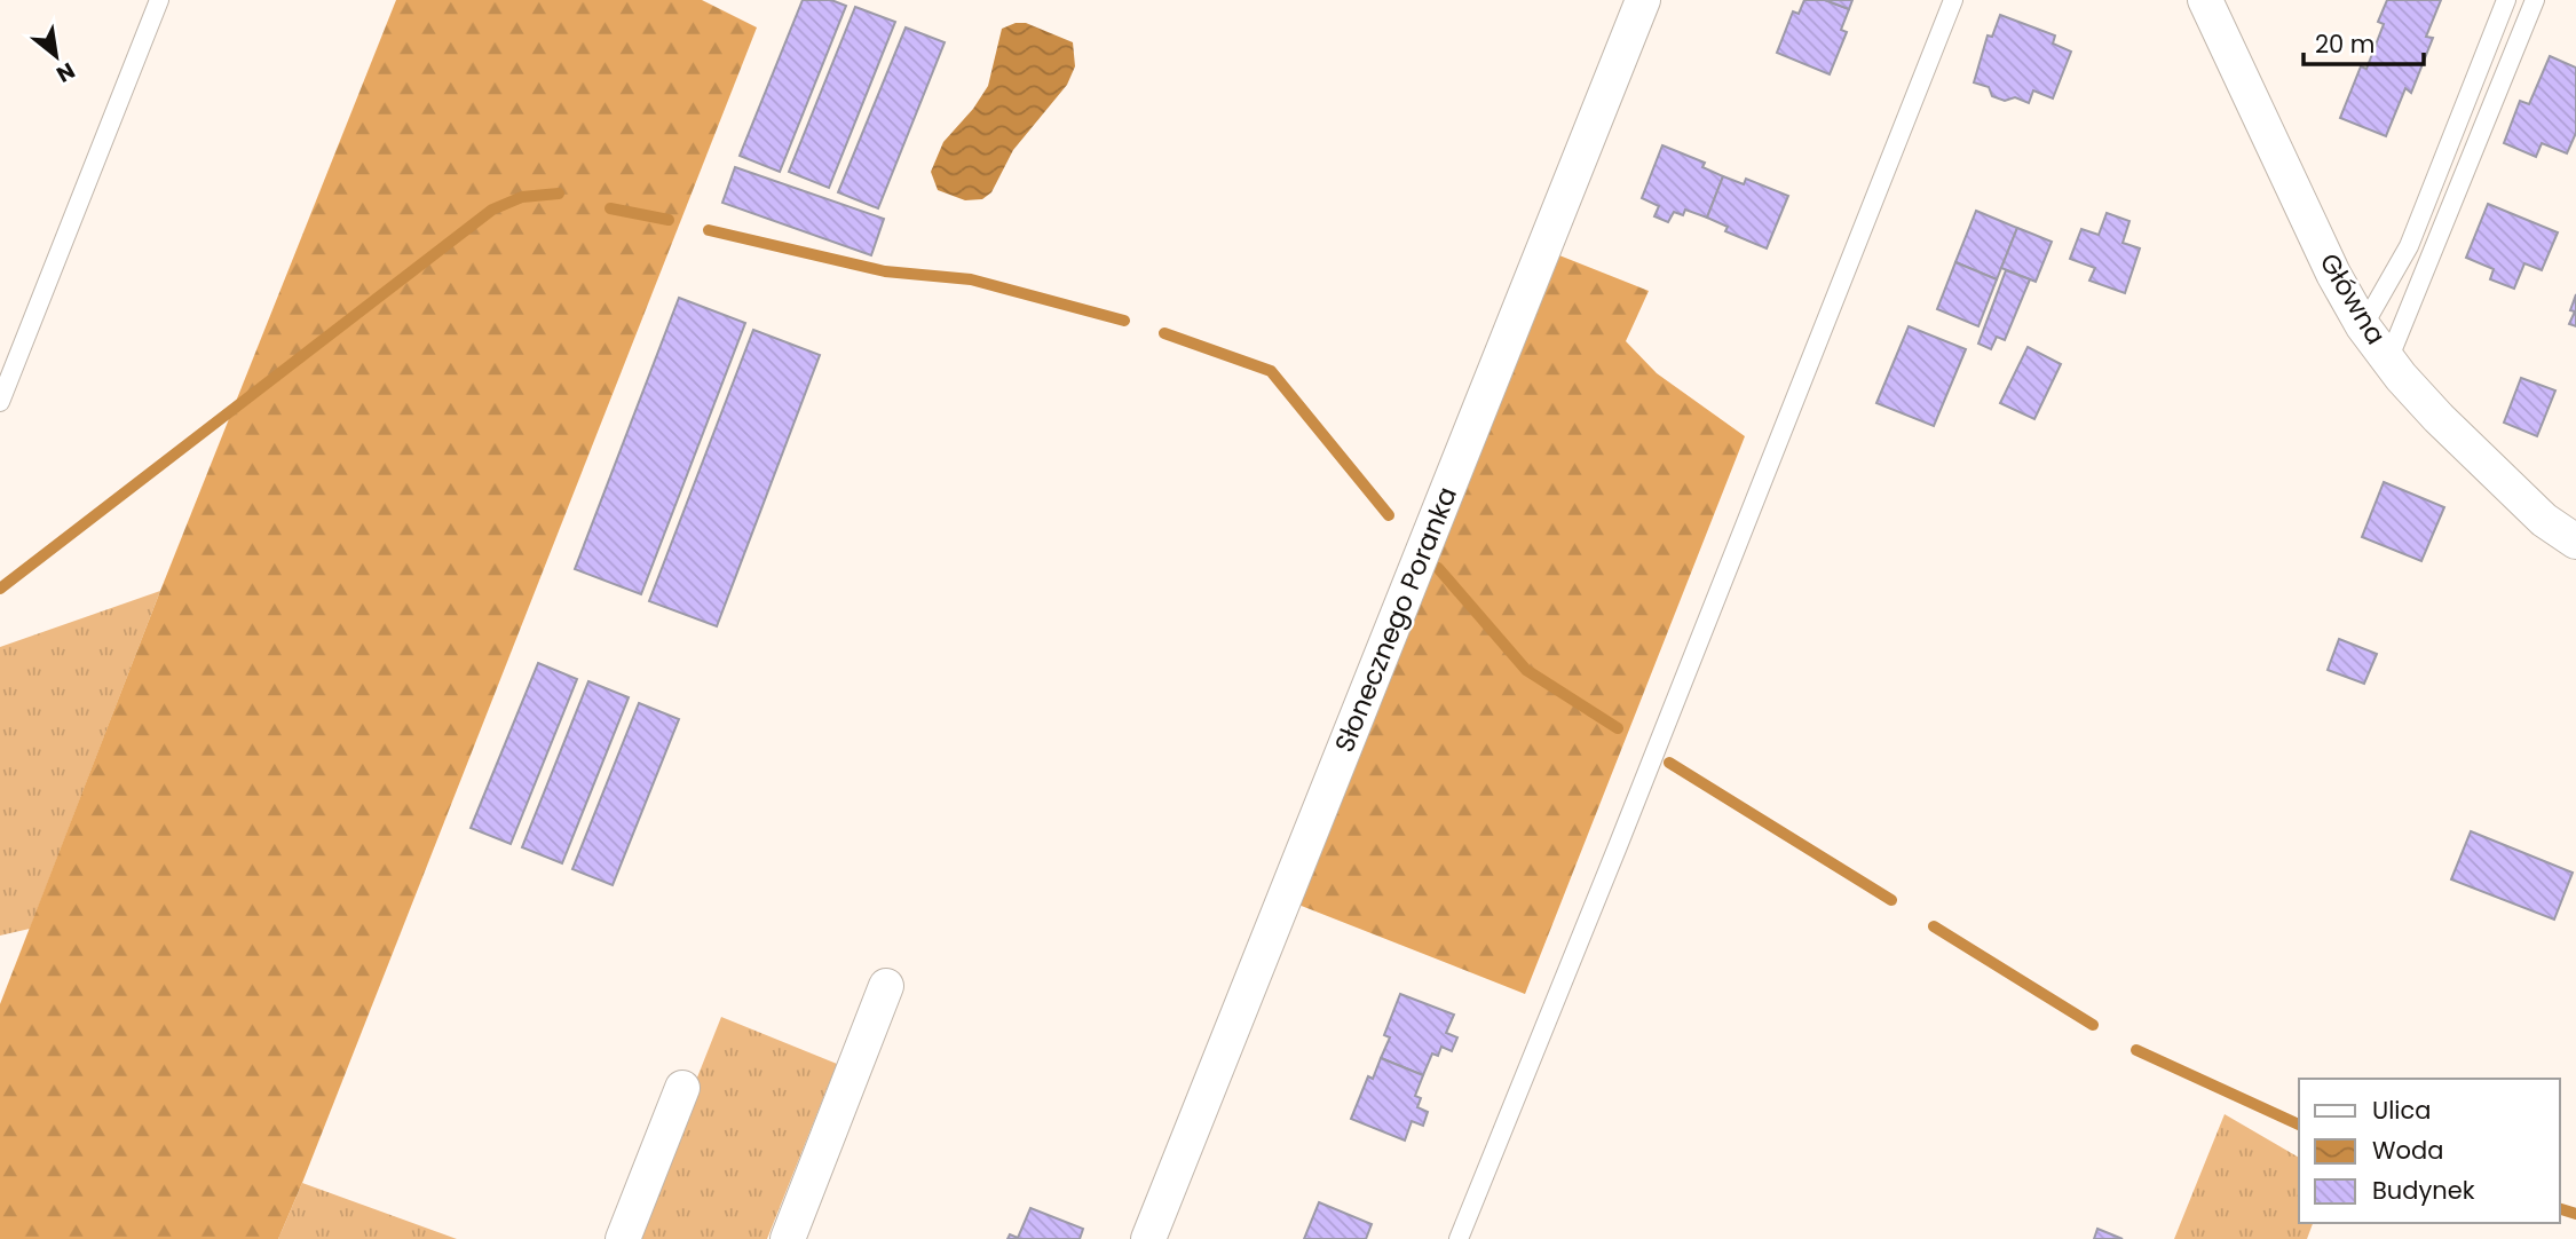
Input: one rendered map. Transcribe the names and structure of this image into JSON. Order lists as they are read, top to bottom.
{
  "streets": {
    "street": ["Główna", "Słonecznego Poranka"]
  },
  "legend": ["Ulica", "Woda", "Budynek"],
  "scale_bar": "20 m",
  "north": "bottom right"
}
